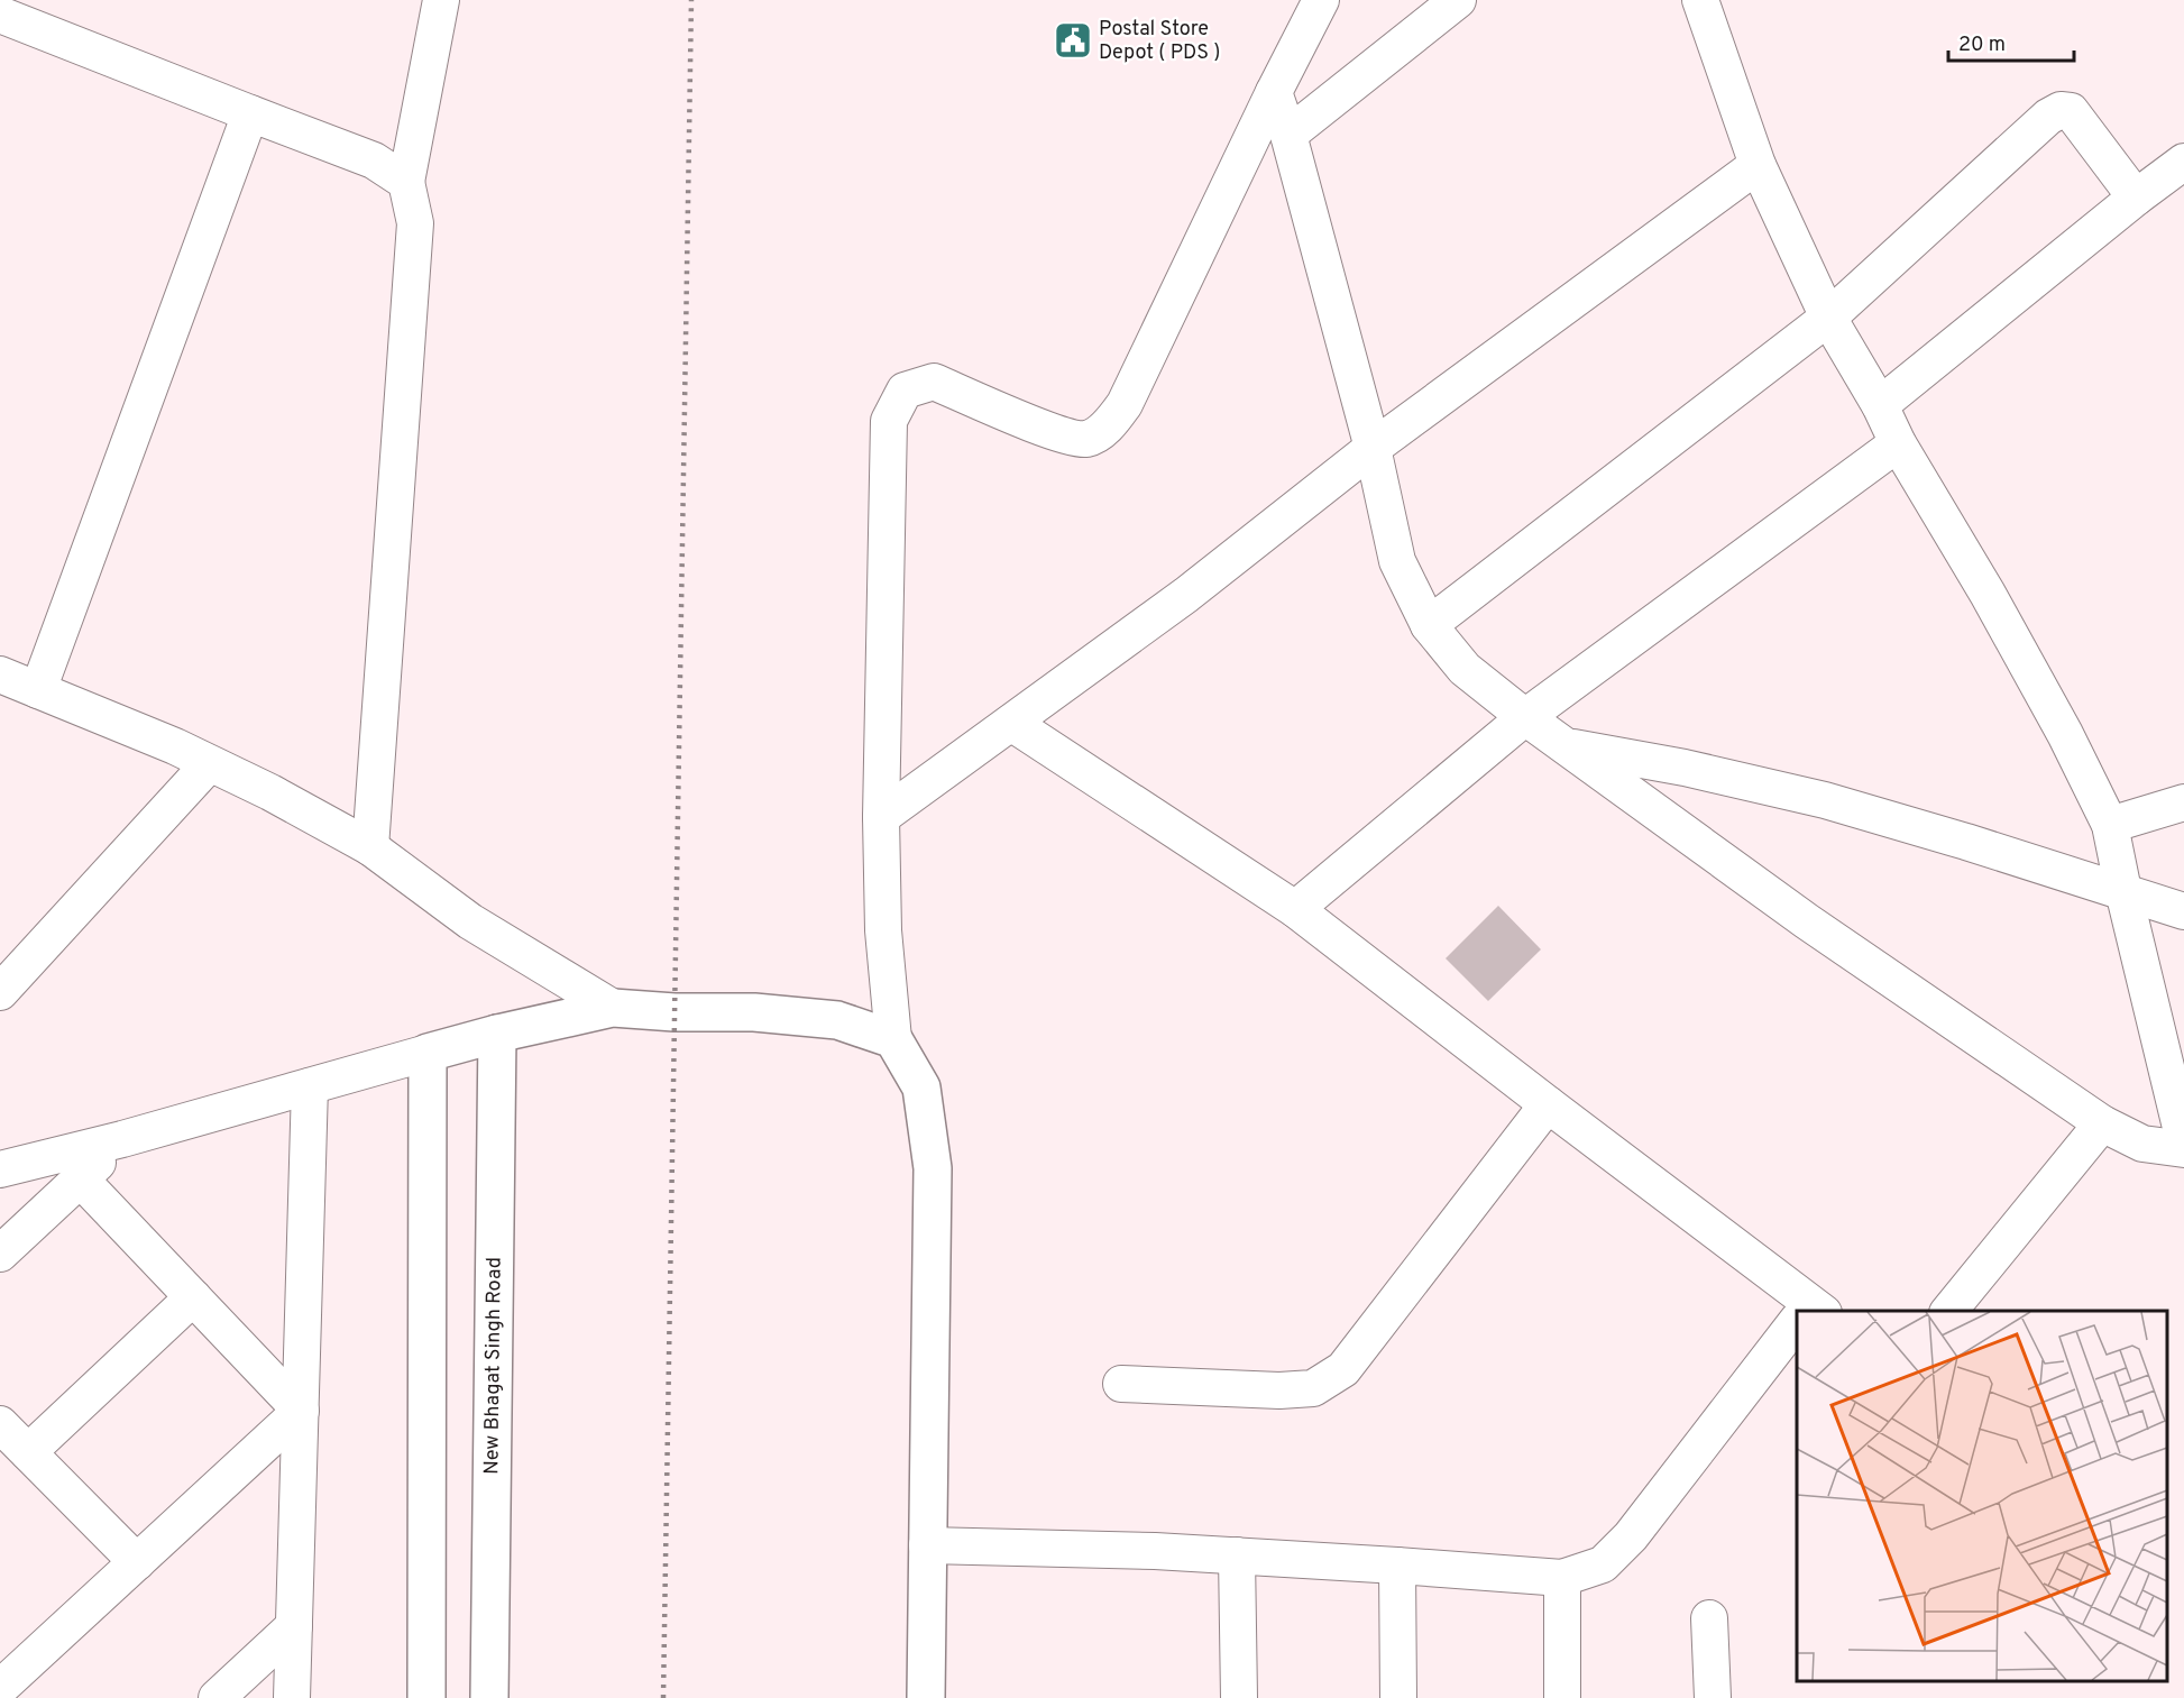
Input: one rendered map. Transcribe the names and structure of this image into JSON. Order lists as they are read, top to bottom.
{
  "streets": {
    "street": ["New Bhagat Singh Road"]
  },
  "places": {
    "public building": ["Postal Store Depot ( PDS )"]
  },
  "scale_bar": "20 m"
}
